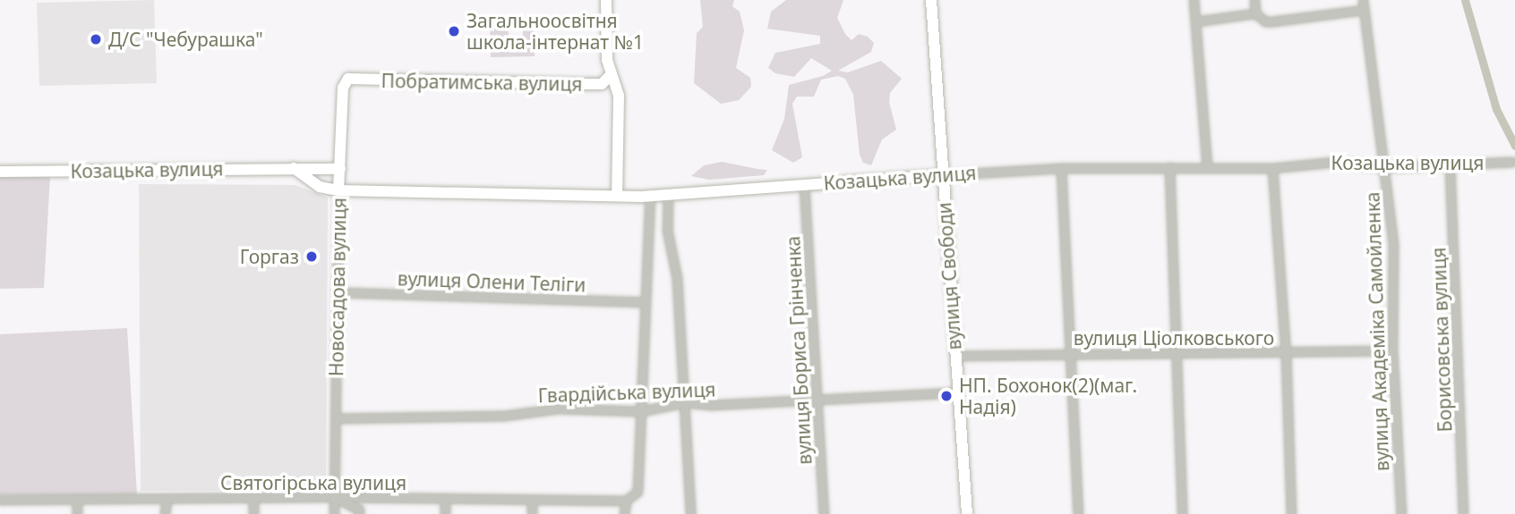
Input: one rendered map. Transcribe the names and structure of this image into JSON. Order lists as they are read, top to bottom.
{
  "streets": {
    "street": [
      "Побратимська вулиця",
      "Козацька вулиця",
      "вулиця Свободи",
      "вулиця Олени Теліги",
      "Новосадова вулиця",
      "вулиця Академіка Самойленка",
      "вулиця Ціолковського",
      "Борисовська вулиця",
      "вулиця Бориса Грінченка",
      "Гвардійська вулиця",
      "Святогірська вулиця"
    ]
  },
  "crossings": [
    ["Побратимська вулиця", "Новосадова вулиця"],
    ["Козацька вулиця", "вулиця Свободи"],
    ["Козацька вулиця", "Новосадова вулиця"],
    ["Козацька вулиця", "вулиця Академіка Самойленка"],
    ["Козацька вулиця", "Борисовська вулиця"],
    ["Козацька вулиця", "вулиця Бориса Грінченка"],
    ["вулиця Свободи", "вулиця Ціолковського"],
    ["вулиця Свободи", "Гвардійська вулиця"],
    ["вулиця Олени Теліги", "Новосадова вулиця"],
    ["Новосадова вулиця", "Гвардійська вулиця"],
    ["Новосадова вулиця", "Святогірська вулиця"],
    ["вулиця Академіка Самойленка", "вулиця Ціолковського"],
    ["вулиця Бориса Грінченка", "Гвардійська вулиця"]
  ],
  "places": [
    "Загальноосвітня школа-інтернат №1",
    "Д/С \"Чебурашка\"",
    "Горгаз",
    "НП. Бохонок(2)(маг. Надія)"
  ]
}
